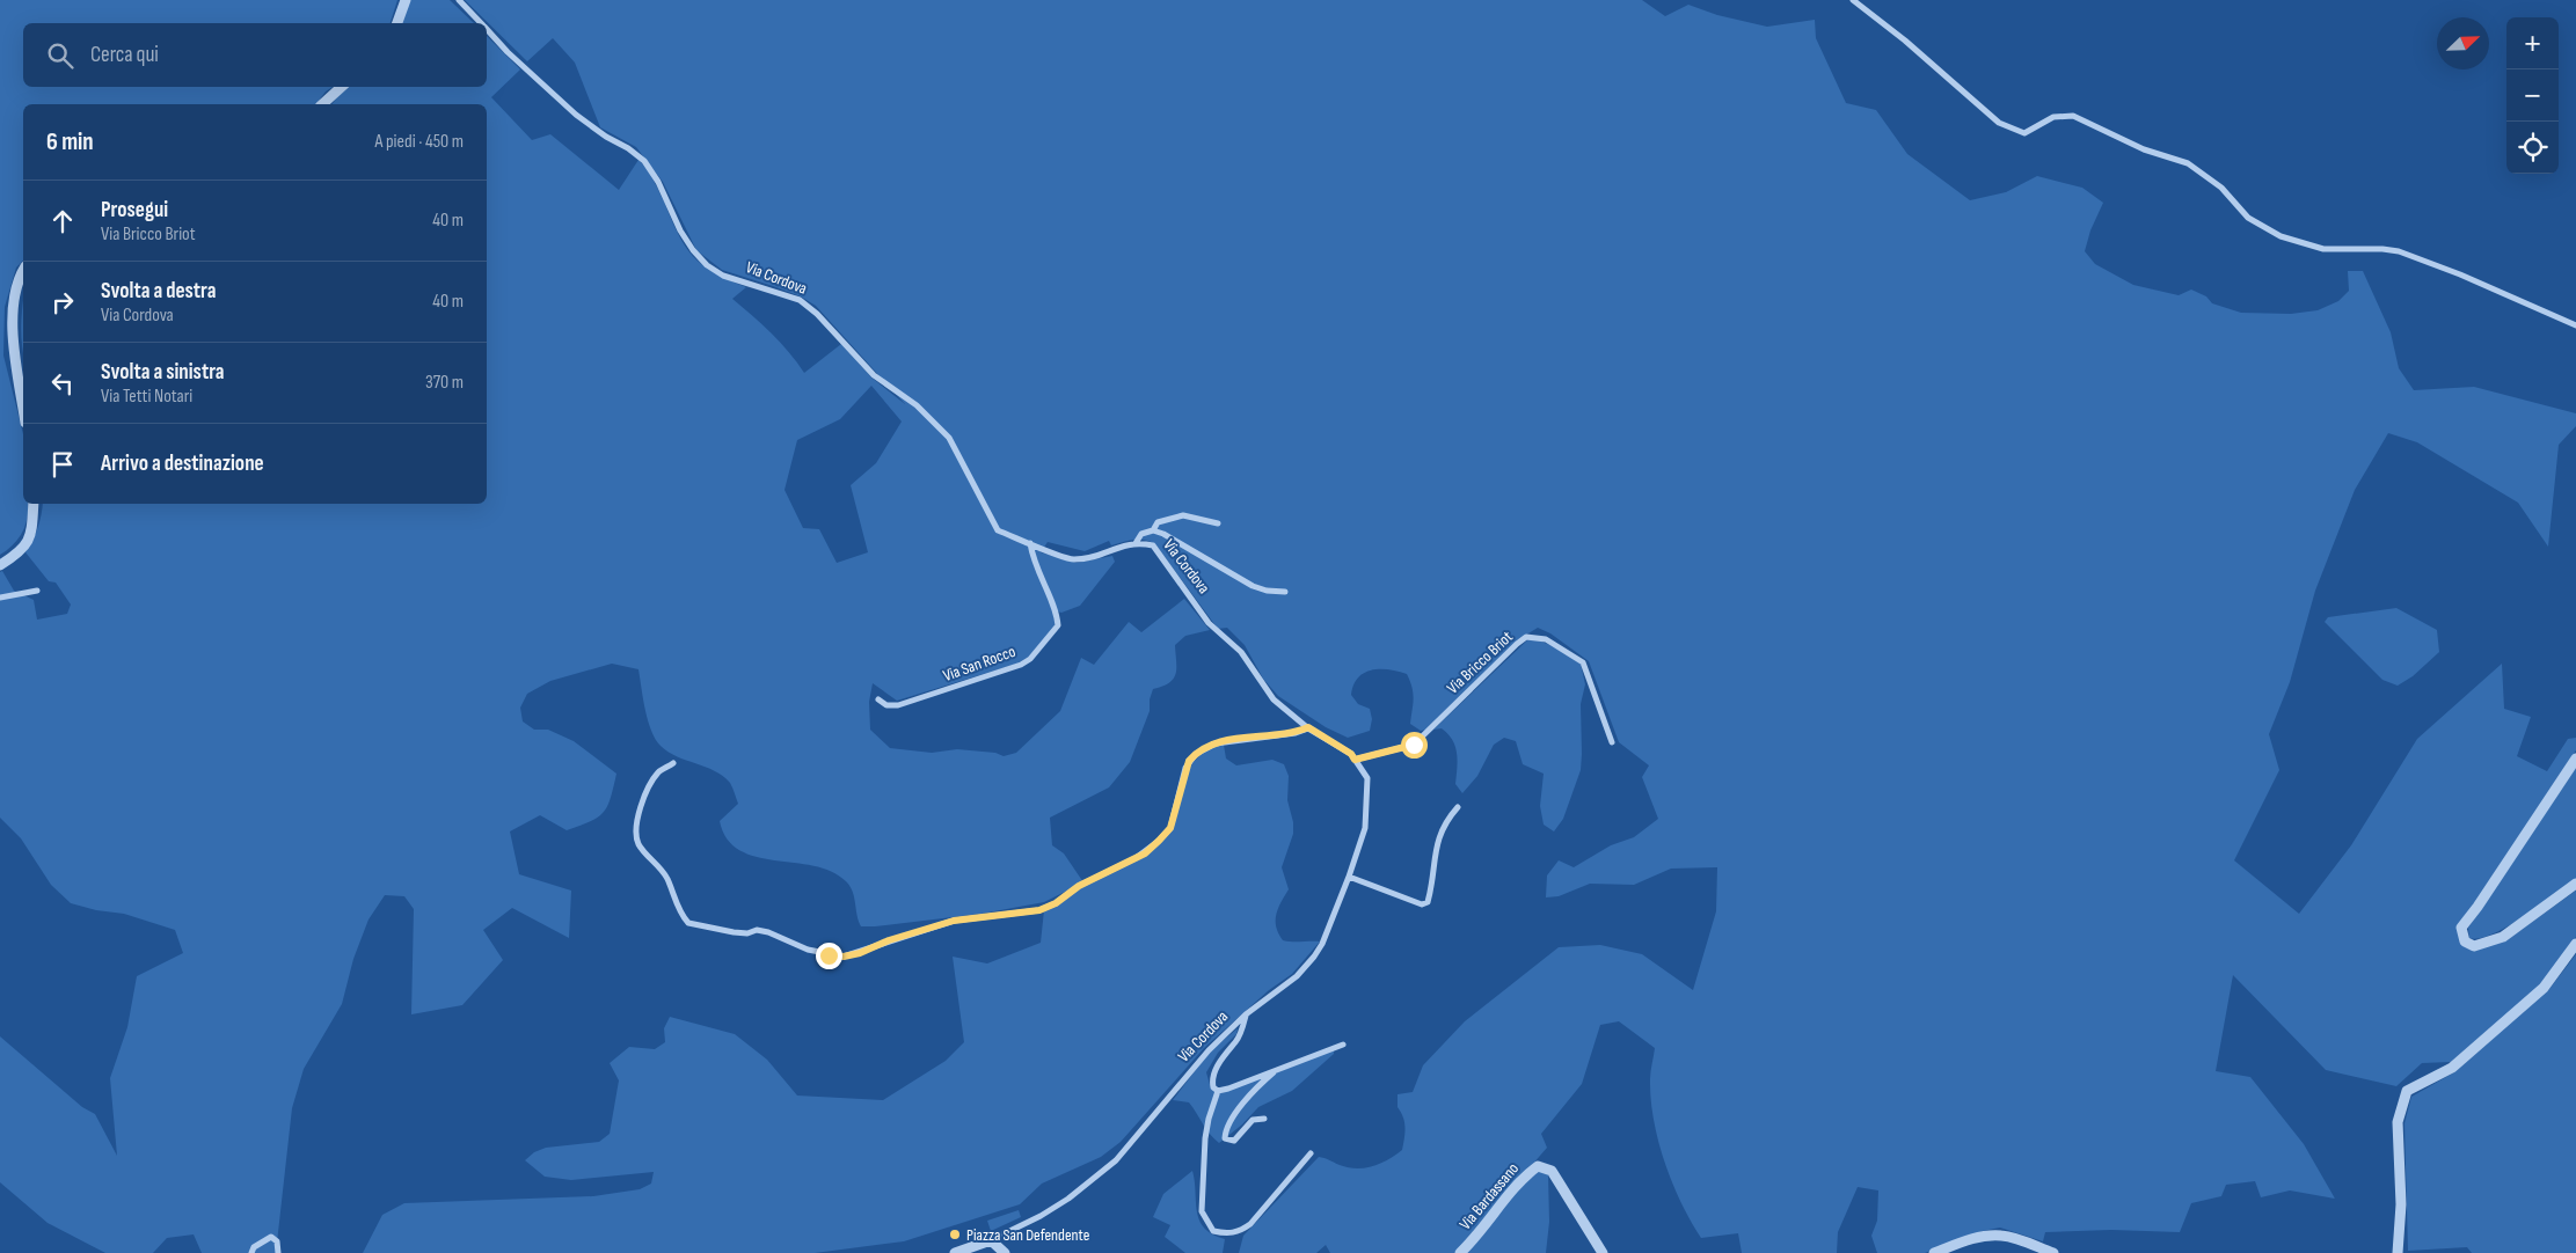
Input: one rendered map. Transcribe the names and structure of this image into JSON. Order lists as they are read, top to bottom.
{
  "streets": {
    "street": [
      "Via Cordova",
      "Via Bricco Briot",
      "Via San Rocco",
      "Via Bardassano"
    ]
  },
  "crossings": [
    ["Via Cordova", "Via Bricco Briot"],
    ["Via Cordova", "Via San Rocco"]
  ],
  "places": ["Piazza San Defendente"],
  "north": "top right",
  "page": {
    "map_buttons": ["+", "−"],
    "search": "Cerca qui",
    "heading": ["6 min", "A piedi · 450 m"],
    "list": [
      ["Prosegui", "Via Bricco Briot", "40 m"],
      ["Svolta a destra", "Via Cordova", "40 m"],
      ["Svolta a sinistra", "Via Tetti Notari", "370 m"],
      "Arrivo a destinazione"
    ]
  }
}
